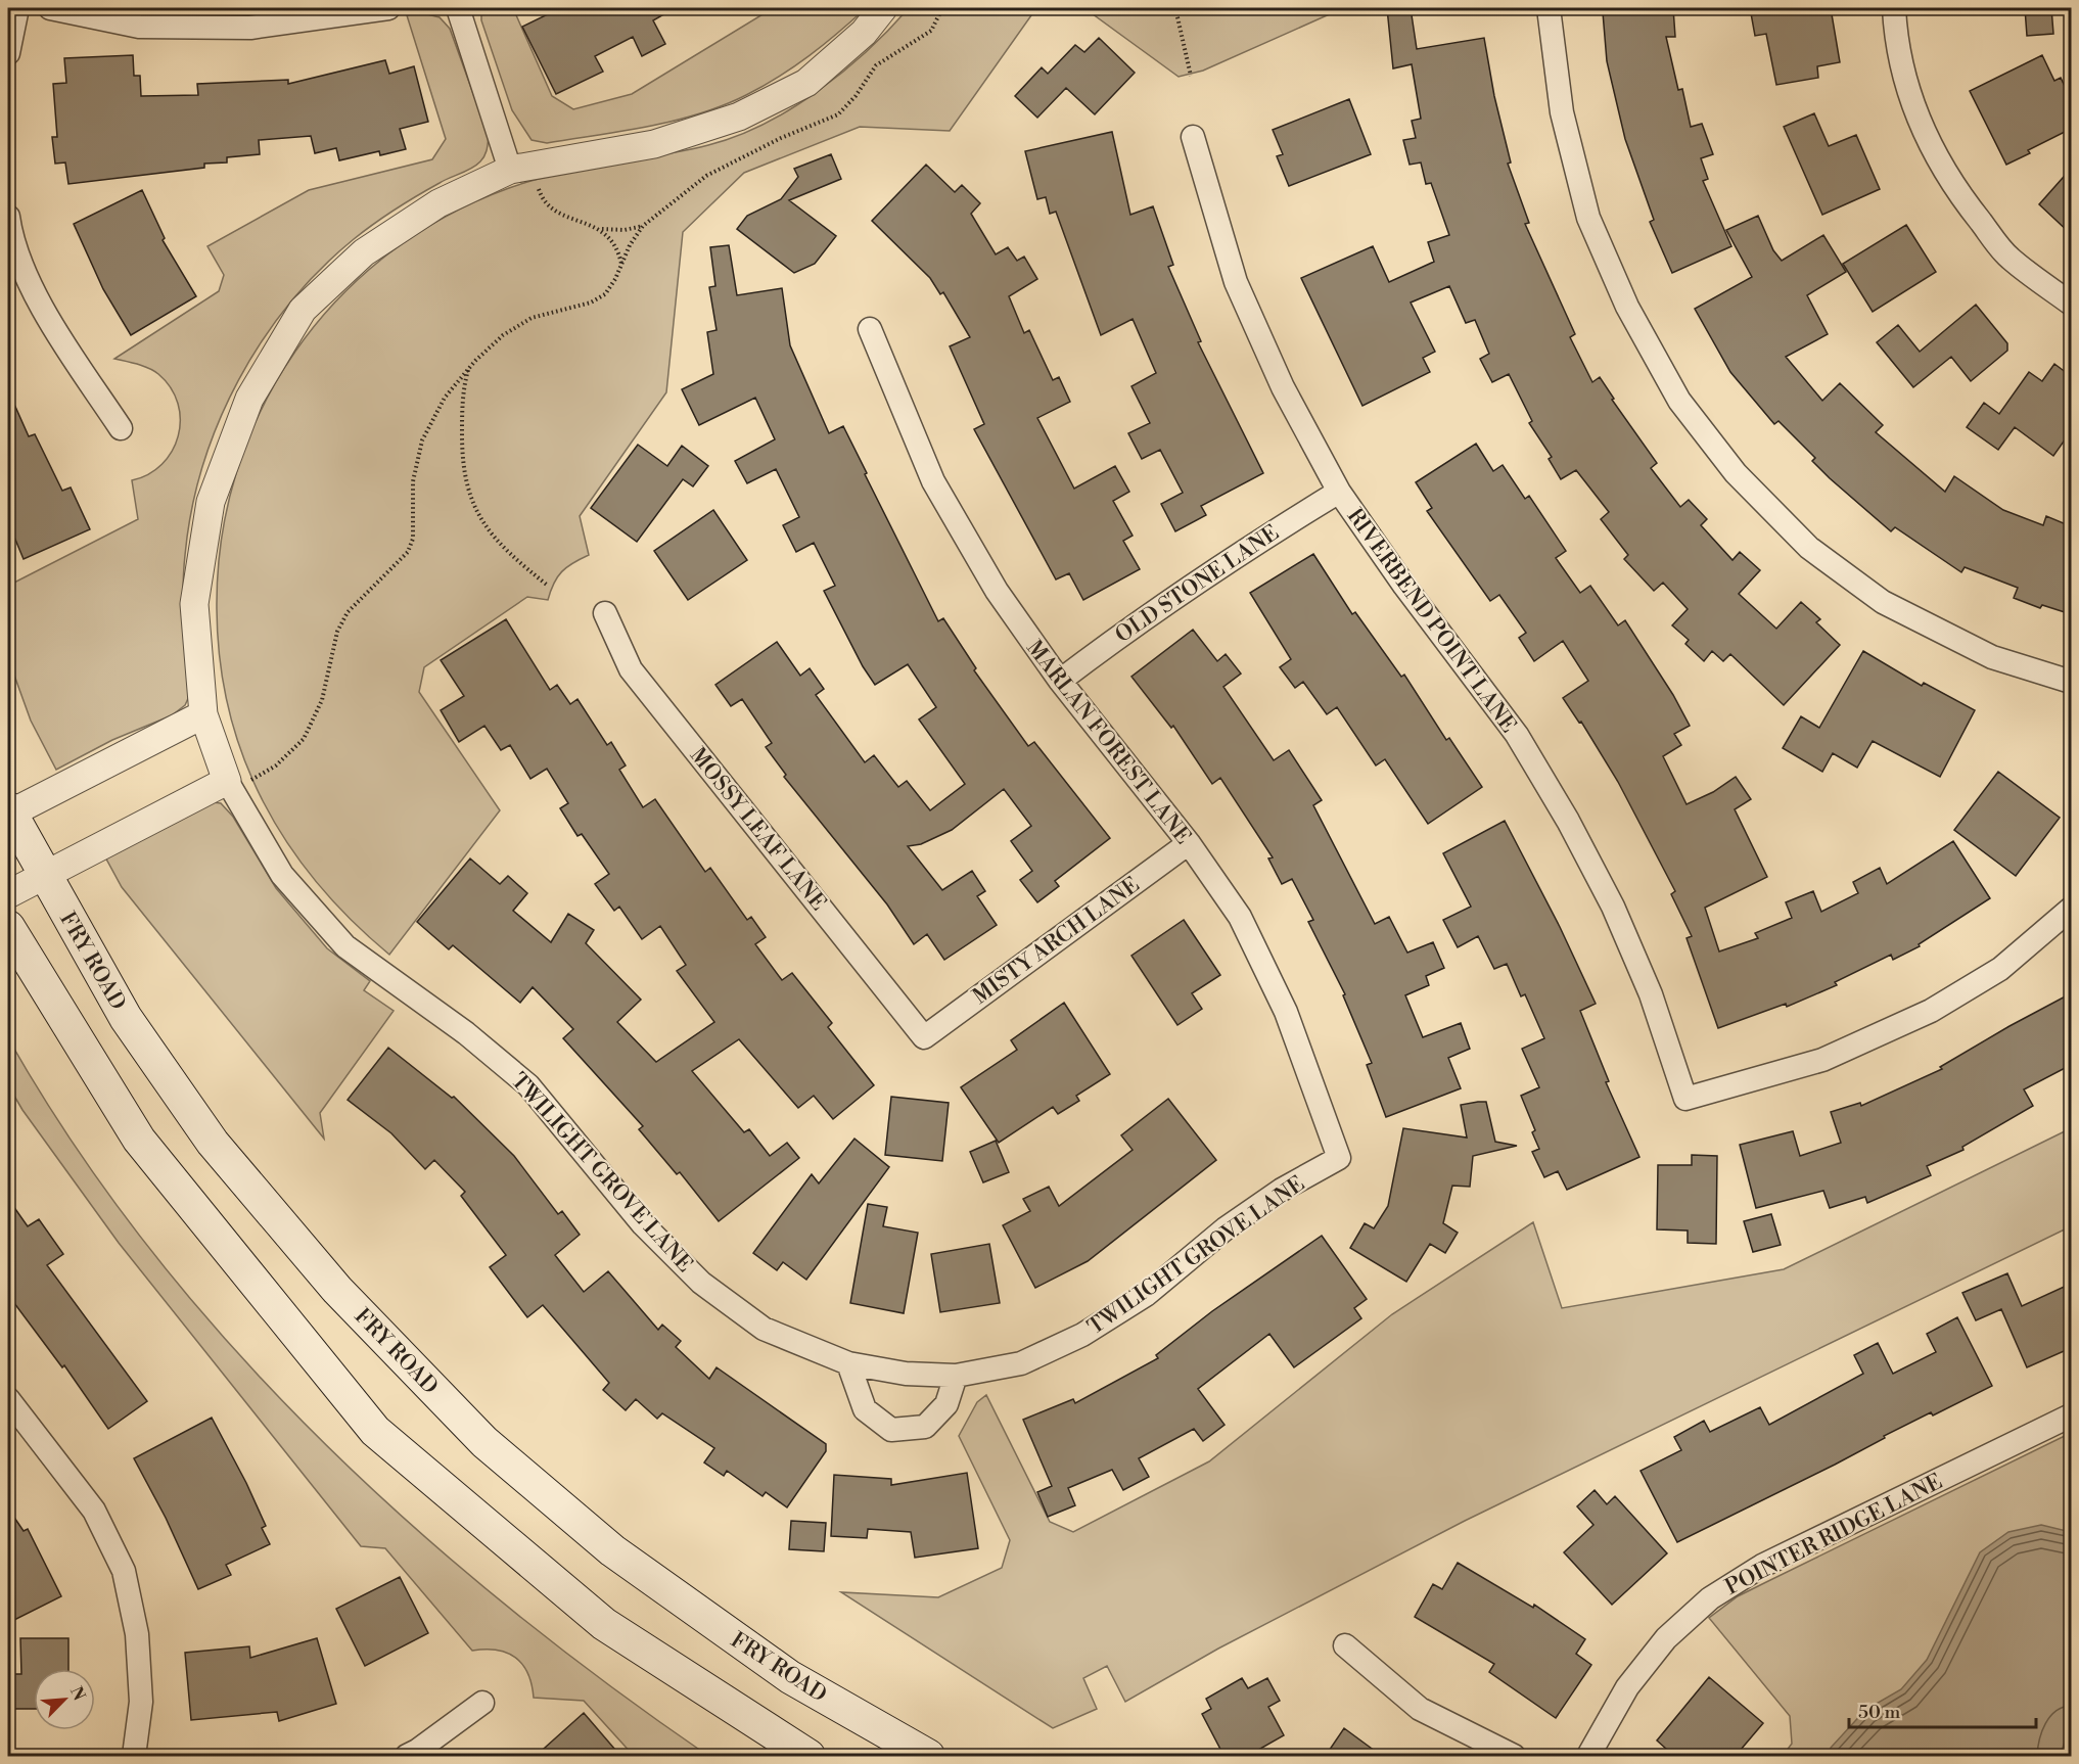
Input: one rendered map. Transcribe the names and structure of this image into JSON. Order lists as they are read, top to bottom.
{
  "streets": {
    "main road": ["FRY ROAD"],
    "street": [
      "OLD STONE LANE",
      "RIVERBEND POINT LANE",
      "MARLAN FOREST LANE",
      "MOSSY LEAF LANE",
      "MISTY ARCH LANE",
      "TWILIGHT GROVE LANE",
      "POINTER RIDGE LANE"
    ]
  },
  "crossings": [
    ["OLD STONE LANE", "RIVERBEND POINT LANE"],
    ["OLD STONE LANE", "MARLAN FOREST LANE"],
    ["MARLAN FOREST LANE", "MISTY ARCH LANE"],
    ["MARLAN FOREST LANE", "TWILIGHT GROVE LANE"],
    ["MOSSY LEAF LANE", "MISTY ARCH LANE"]
  ],
  "scale_bar": "50 m",
  "north": "top right"
}
